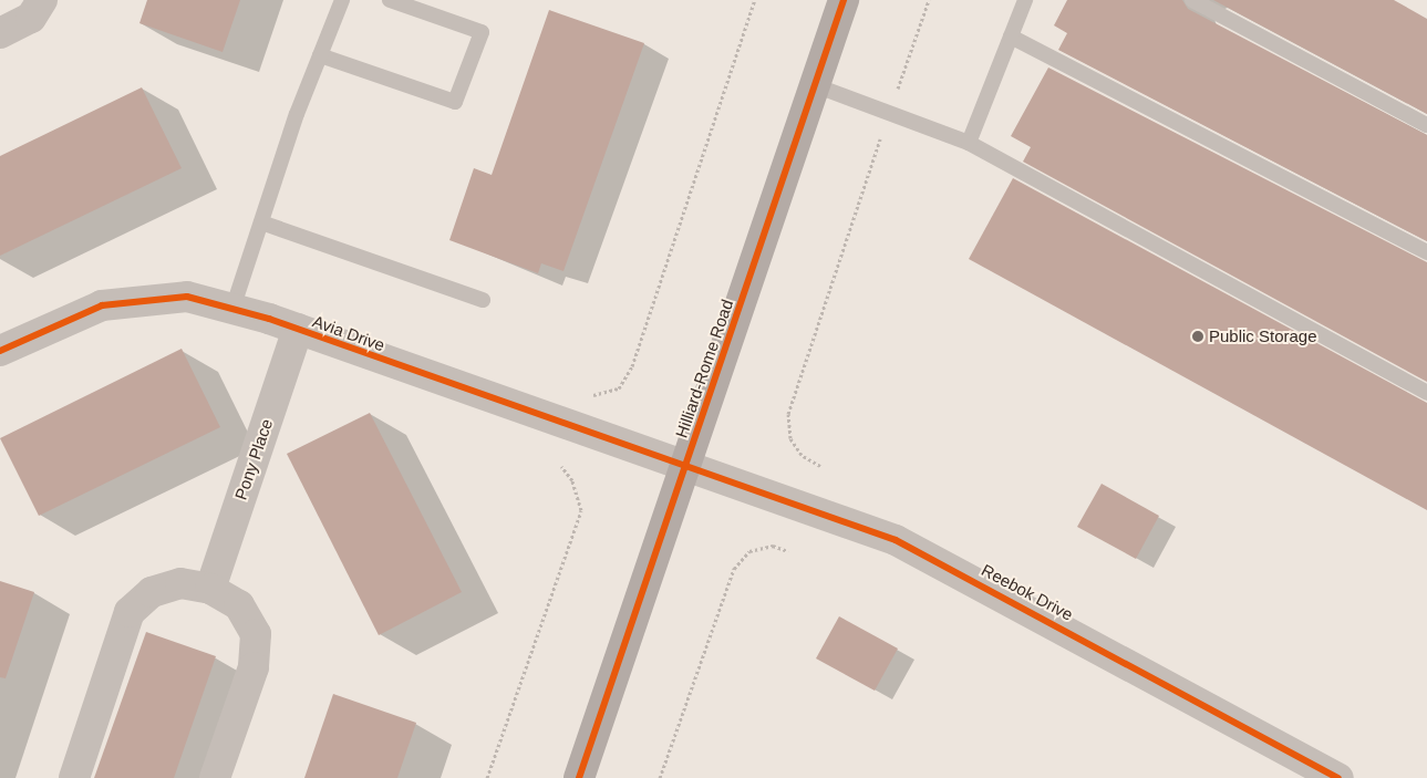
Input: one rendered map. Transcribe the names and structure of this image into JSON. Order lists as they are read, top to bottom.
{
  "streets": {
    "main road": ["Hilliard-Rome Road"],
    "street": ["Avia Drive", "Pony Place", "Reebok Drive"]
  },
  "crossings": [
    ["Avia Drive", "Hilliard-Rome Road"],
    ["Avia Drive", "Pony Place"],
    ["Avia Drive", "Reebok Drive"],
    ["Hilliard-Rome Road", "Reebok Drive"]
  ],
  "places": ["Public Storage"]
}
